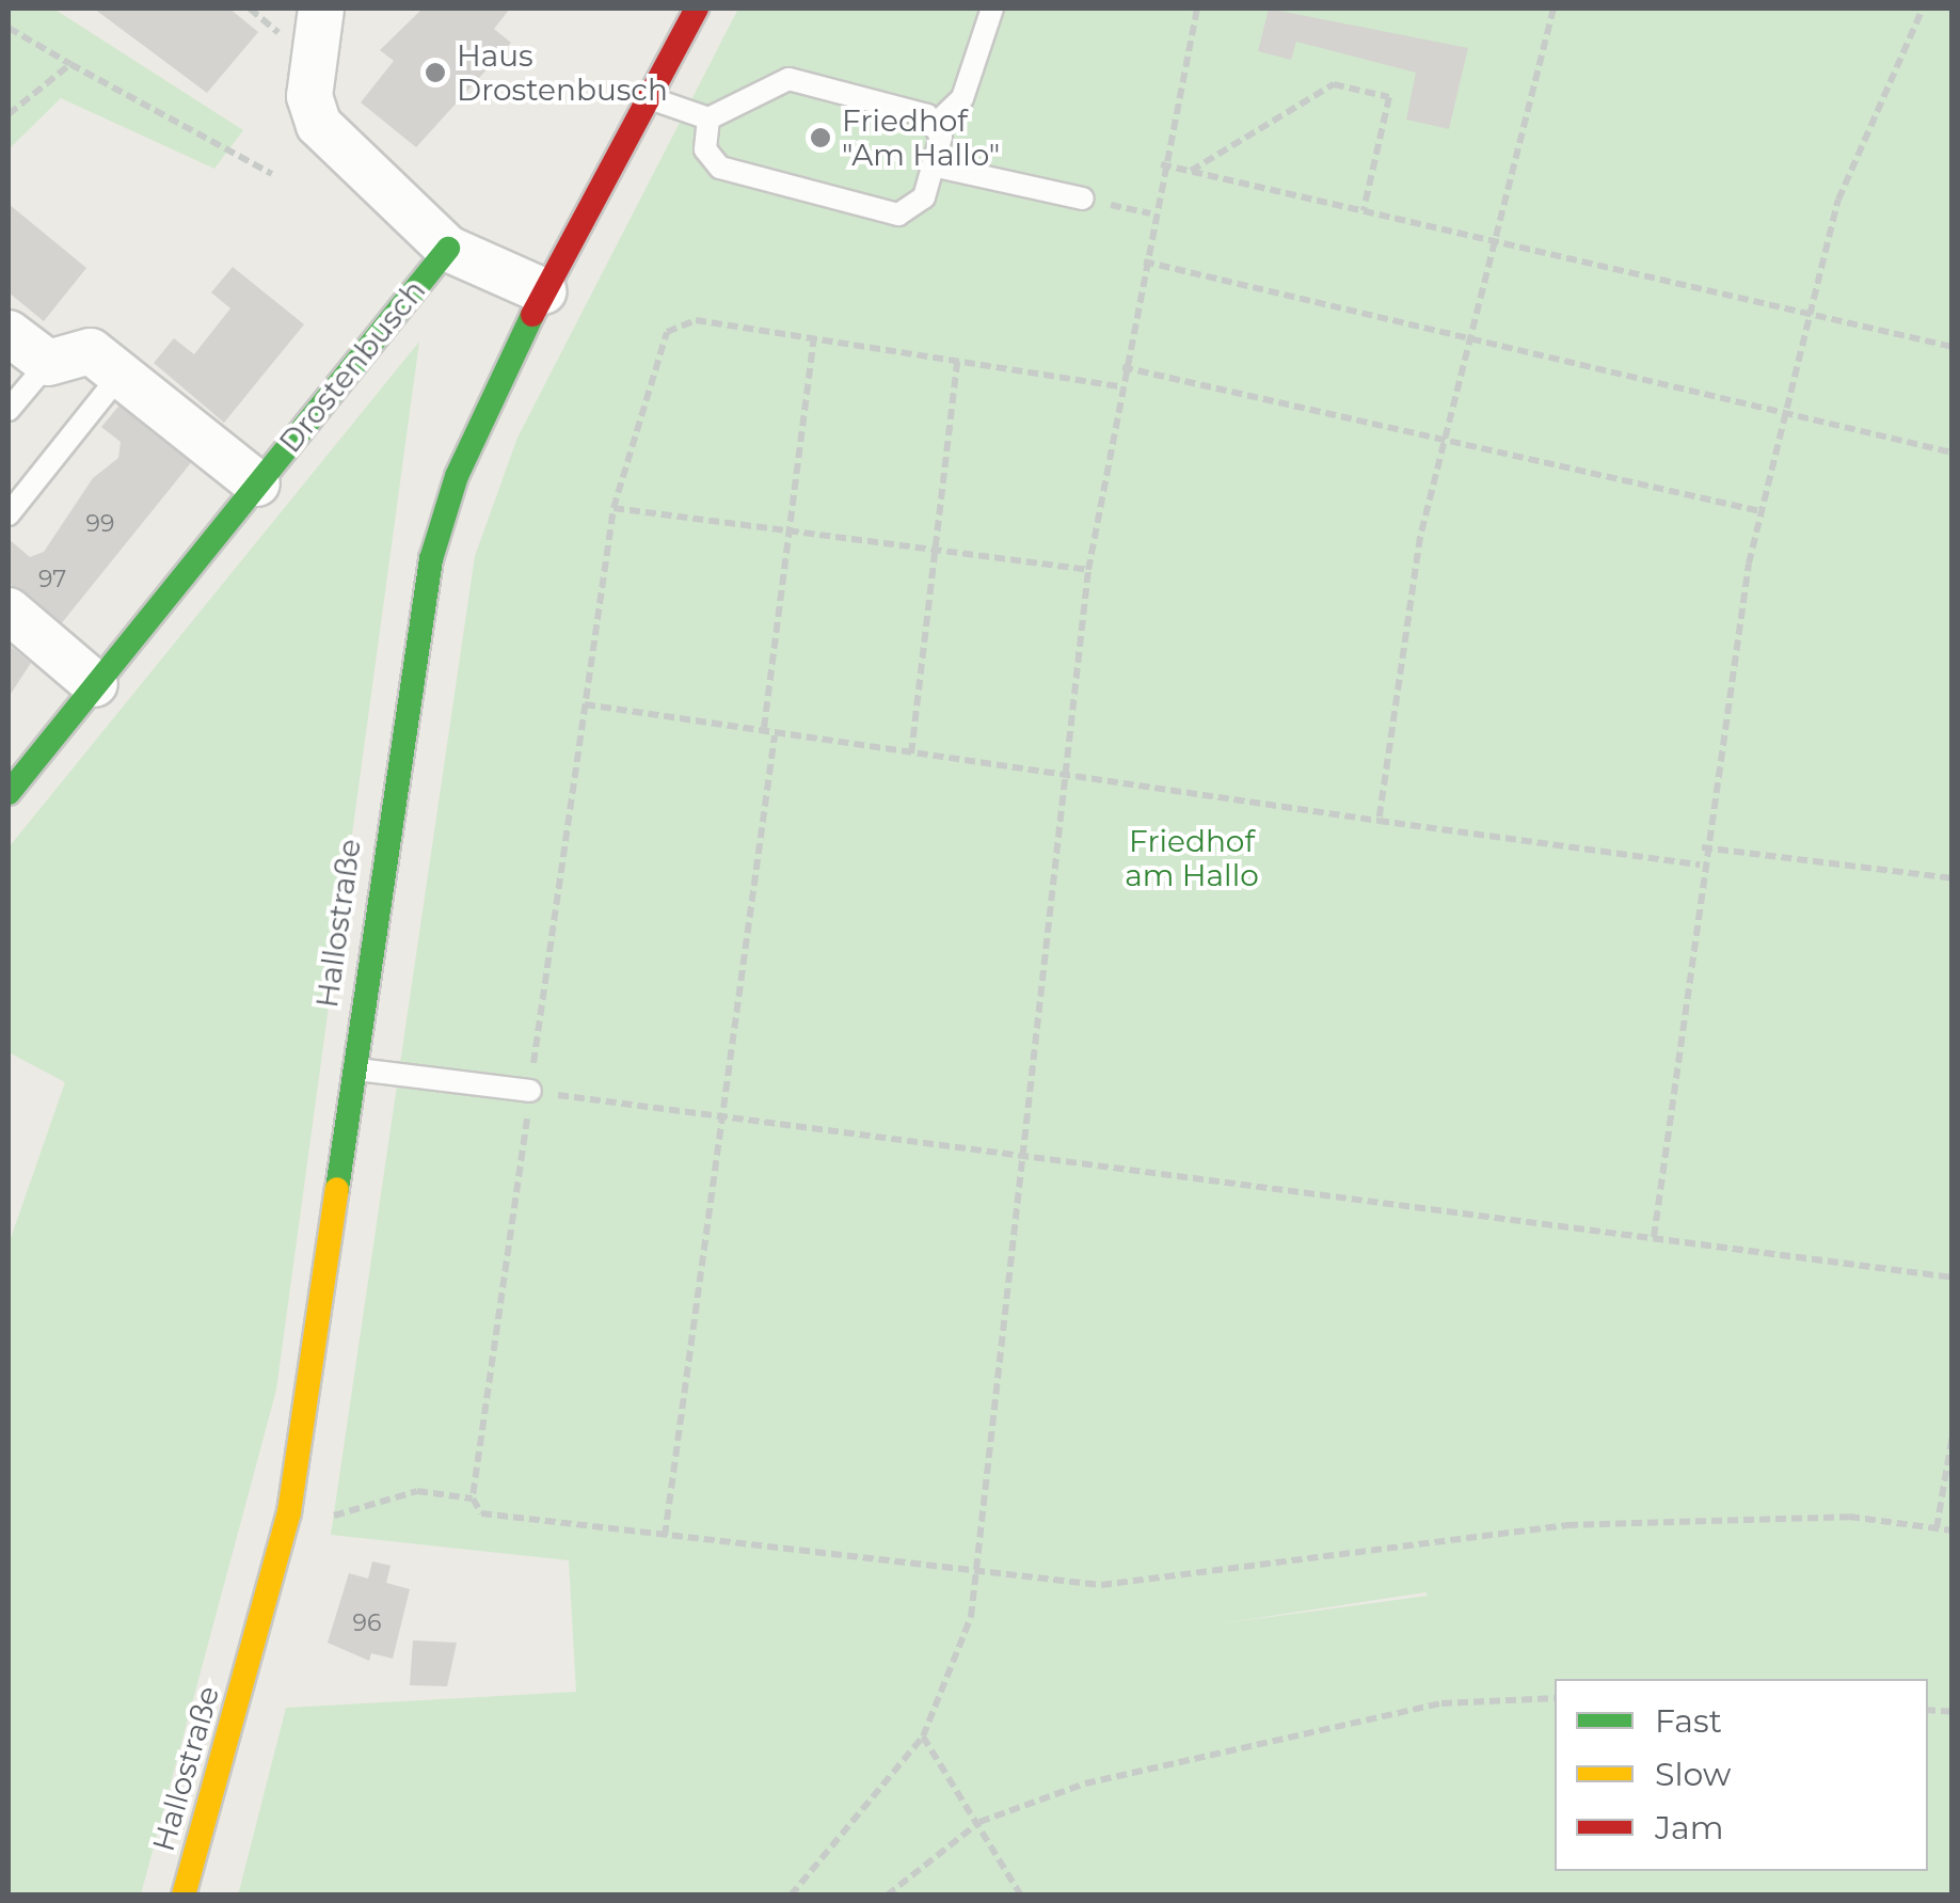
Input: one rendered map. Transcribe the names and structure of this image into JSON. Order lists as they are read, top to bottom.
{
  "streets": {
    "main road": ["Drostenbusch", "Hallostraße"]
  },
  "parks": ["Friedhof am Hallo"],
  "places": ["Haus Drostenbusch", "Friedhof \"Am Hallo\""],
  "house_numbers": ["99", "97", "96"],
  "legend": ["Fast", "Slow", "Jam"]
}
